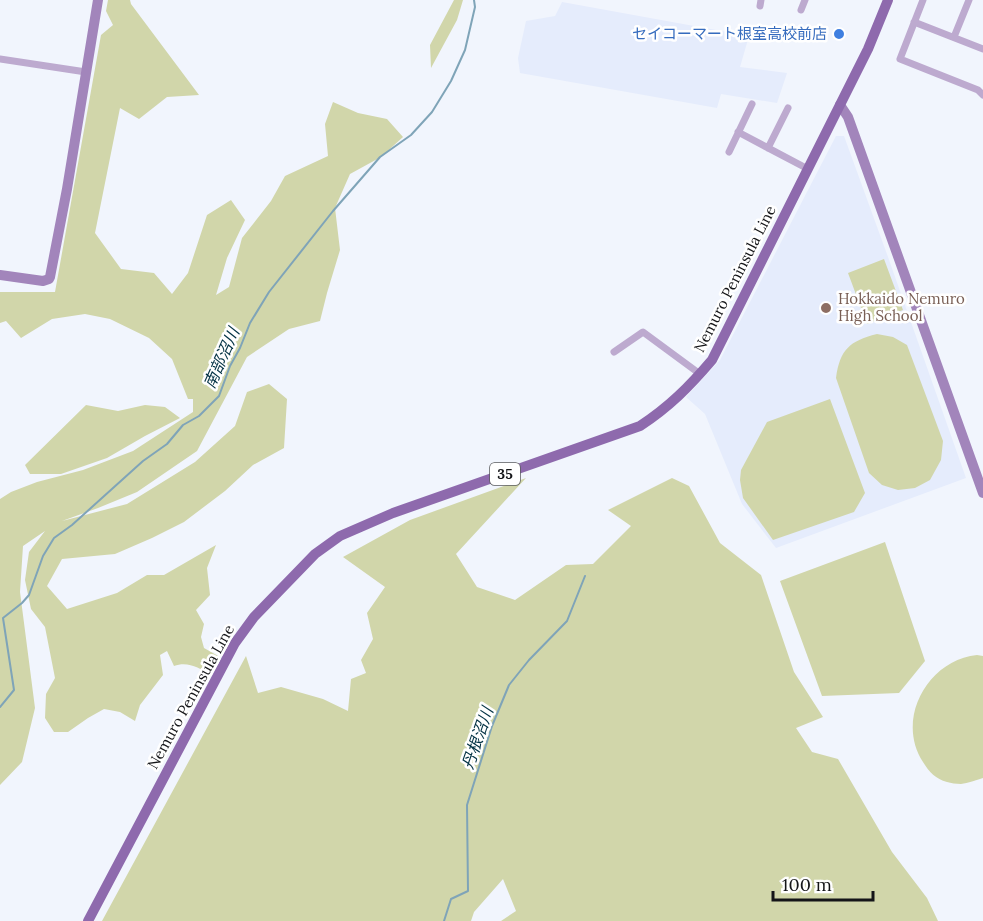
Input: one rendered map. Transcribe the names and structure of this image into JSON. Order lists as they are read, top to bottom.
{
  "streets": {
    "main road": ["Nemuro Peninsula Line", "35"]
  },
  "water": ["南部沼川", "丹根沼川"],
  "places": ["セイコーマート根室高校前店", "Hokkaido Nemuro High School"],
  "scale_bar": "100 m"
}
